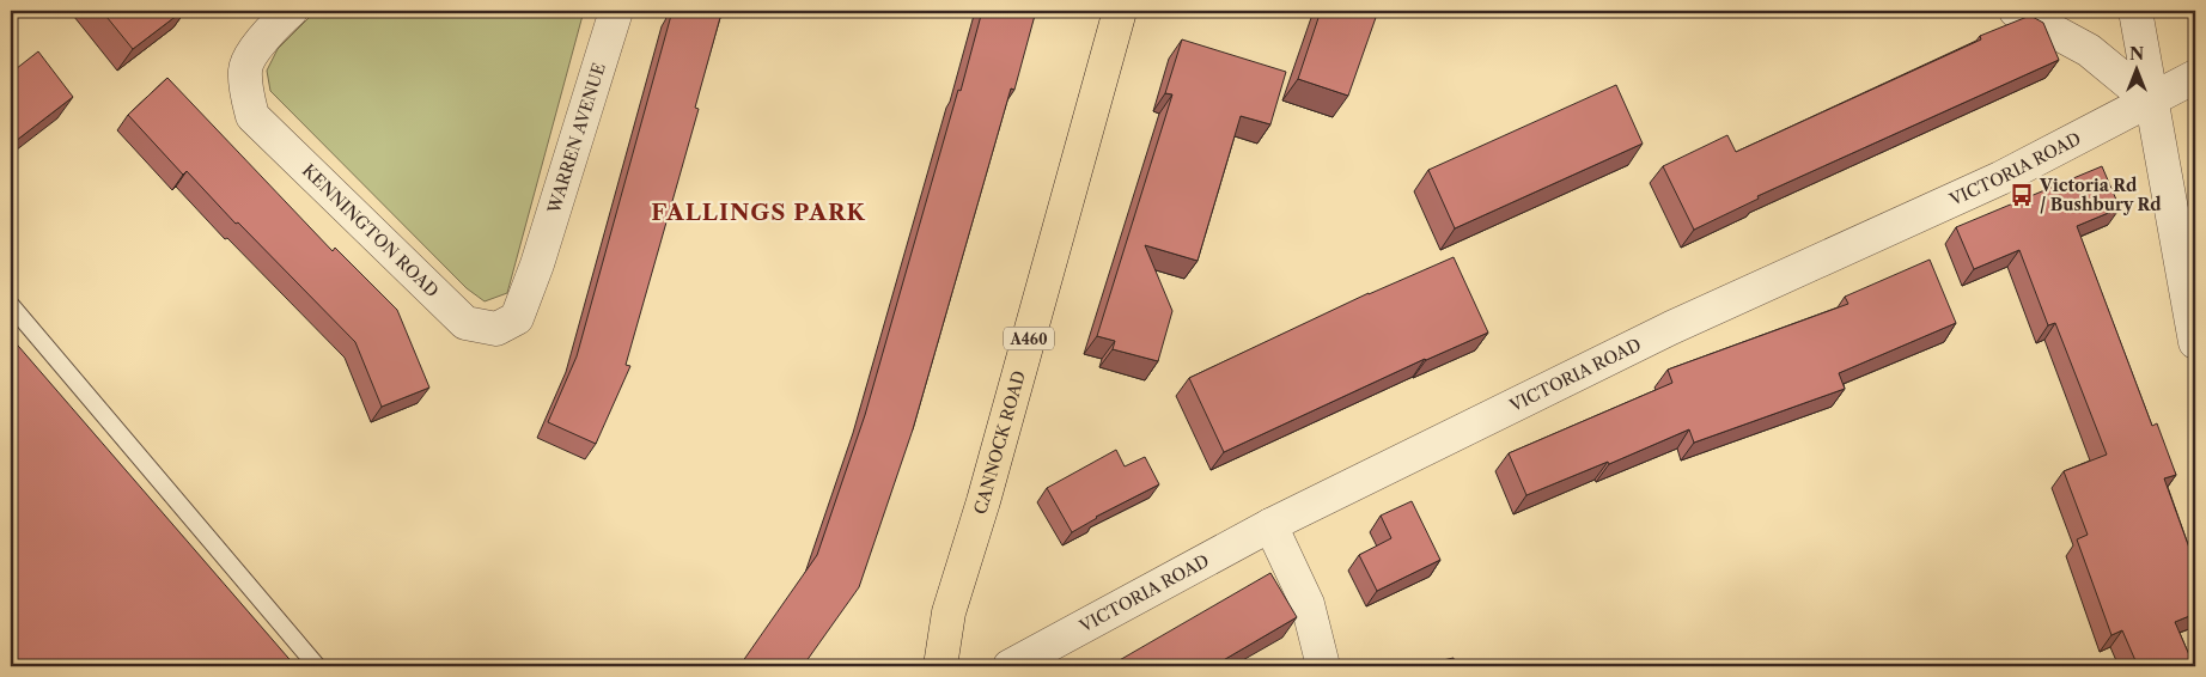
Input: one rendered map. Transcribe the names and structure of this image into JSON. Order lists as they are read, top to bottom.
{
  "streets": {
    "highway": ["A460", "CANNOCK ROAD"],
    "street": ["WARREN AVENUE", "VICTORIA ROAD", "KENNINGTON ROAD"]
  },
  "crossings": [
    ["WARREN AVENUE", "KENNINGTON ROAD"]
  ],
  "districts": ["FALLINGS PARK"],
  "places": {
    "bus stop": ["Victoria Rd / Bushbury Rd"]
  },
  "north": "top"
}
